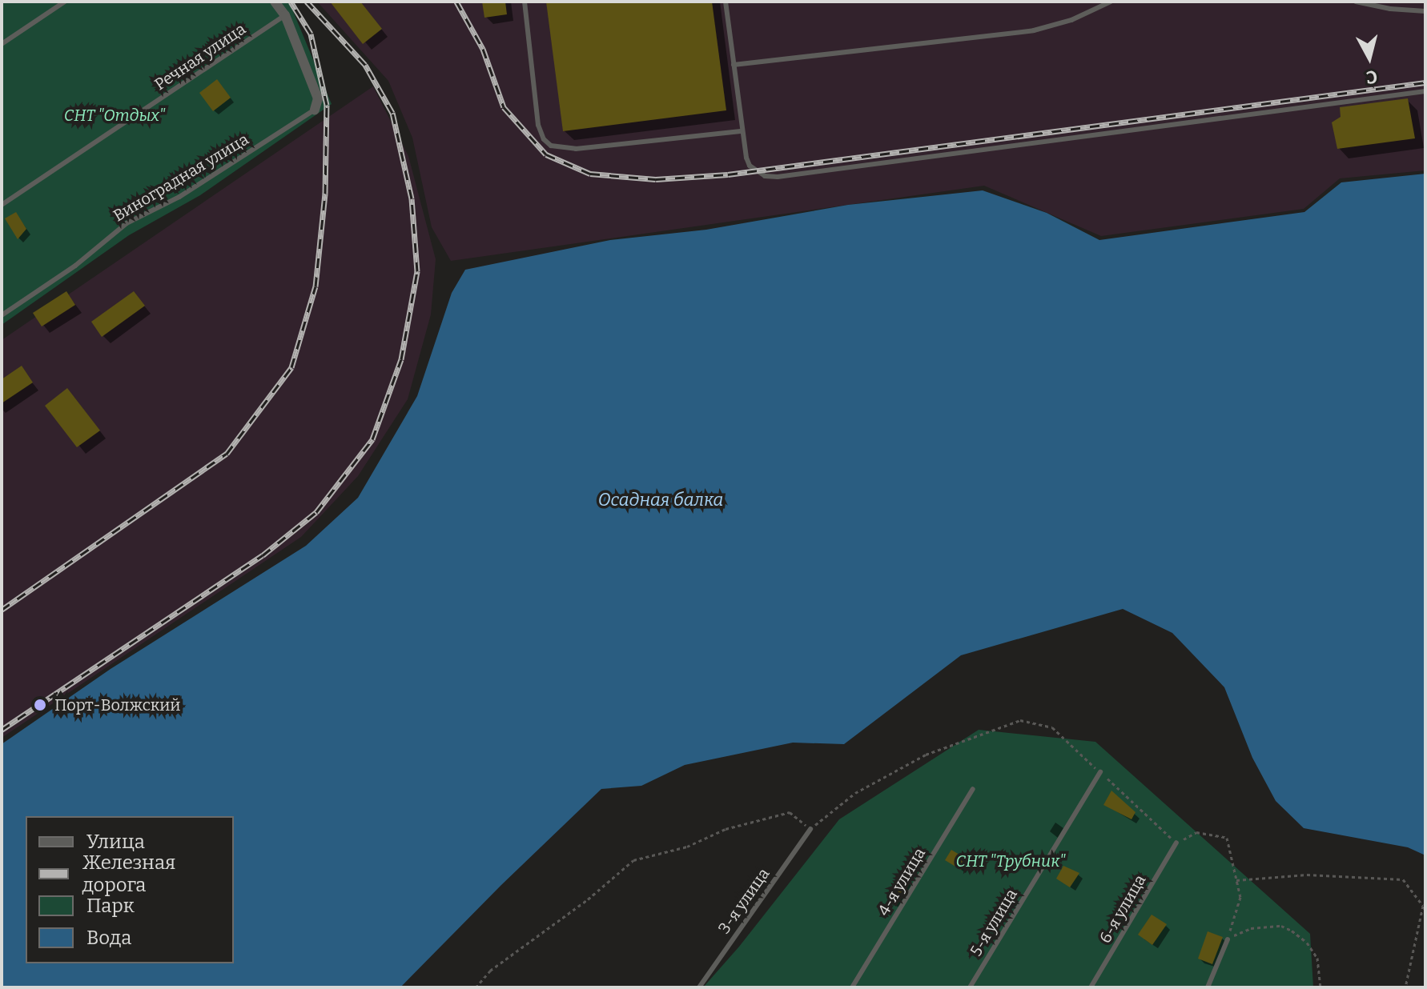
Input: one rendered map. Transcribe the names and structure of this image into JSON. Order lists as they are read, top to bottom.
{
  "streets": {
    "lane": [
      "Речная улица",
      "Виноградная улица",
      "4-я улица",
      "3-я улица",
      "6-я улица",
      "5-я улица"
    ]
  },
  "water": ["Осадная балка"],
  "parks": ["СНТ \"Отдых\"", "СНТ \"Трубник\""],
  "places": ["Порт-Волжский"],
  "legend": [
    "Улица",
    "Железная дорога",
    "Парк",
    "Вода"
  ],
  "north": "bottom"
}
